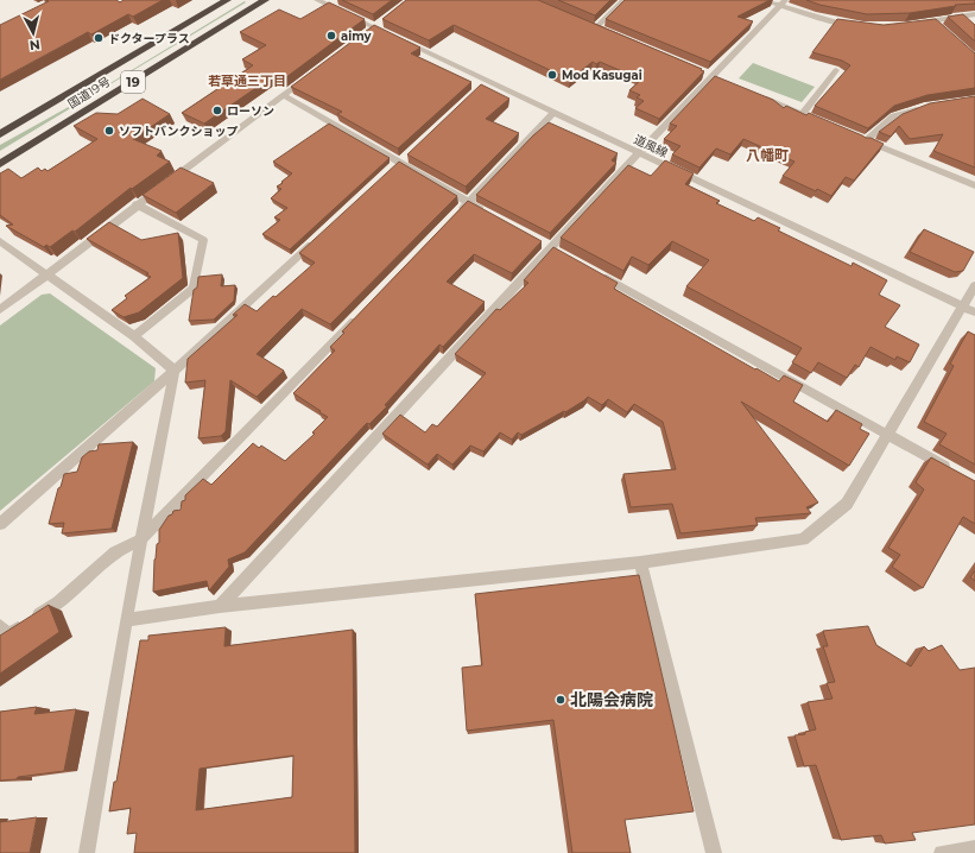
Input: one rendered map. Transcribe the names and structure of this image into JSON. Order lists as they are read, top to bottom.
{
  "streets": {
    "highway": ["19", "国道19号"],
    "street": ["道風線"]
  },
  "districts": ["若草通三丁目", "八幡町"],
  "places": [
    "aimy",
    "ドクタープラス",
    "Mod Kasugai",
    "ローソン",
    "ソフトバンクショップ",
    "北陽会病院"
  ],
  "north": "bottom"
}
